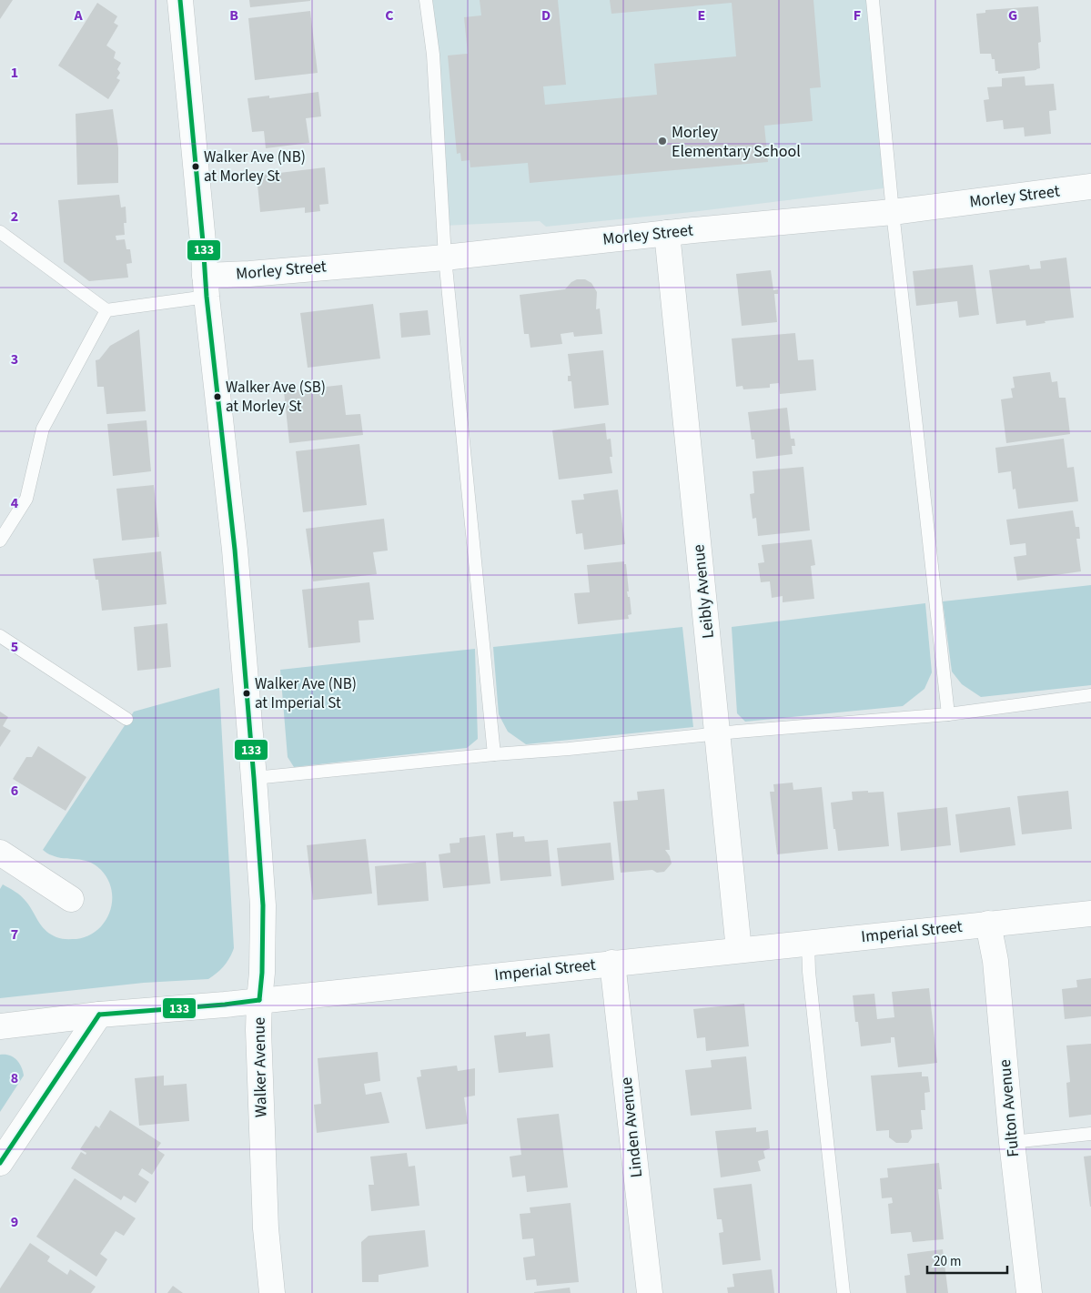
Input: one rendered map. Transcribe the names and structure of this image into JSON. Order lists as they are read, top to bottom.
{
  "streets": {
    "street": [
      "Morley Street",
      "Leibly Avenue",
      "Imperial Street",
      "Walker Avenue",
      "Fulton Avenue",
      "Linden Avenue"
    ]
  },
  "crossings": [
    ["Morley Street", "Leibly Avenue"],
    ["Morley Street", "Walker Avenue"],
    ["Leibly Avenue", "Imperial Street"],
    ["Imperial Street", "Walker Avenue"],
    ["Imperial Street", "Fulton Avenue"],
    ["Imperial Street", "Linden Avenue"]
  ],
  "places": [
    "Morley Elementary School",
    "Walker Ave (NB) at Morley St",
    "Walker Ave (SB) at Morley St",
    "Walker Ave (NB) at Imperial St"
  ],
  "lines": ["transit line 133"],
  "scale_bar": "20 m",
  "grid": {
    "columns": [
      "A",
      "B",
      "C",
      "D",
      "E",
      "F",
      "G"
    ],
    "rows": [
      "1",
      "2",
      "3",
      "4",
      "5",
      "6",
      "7",
      "8",
      "9"
    ]
  }
}
